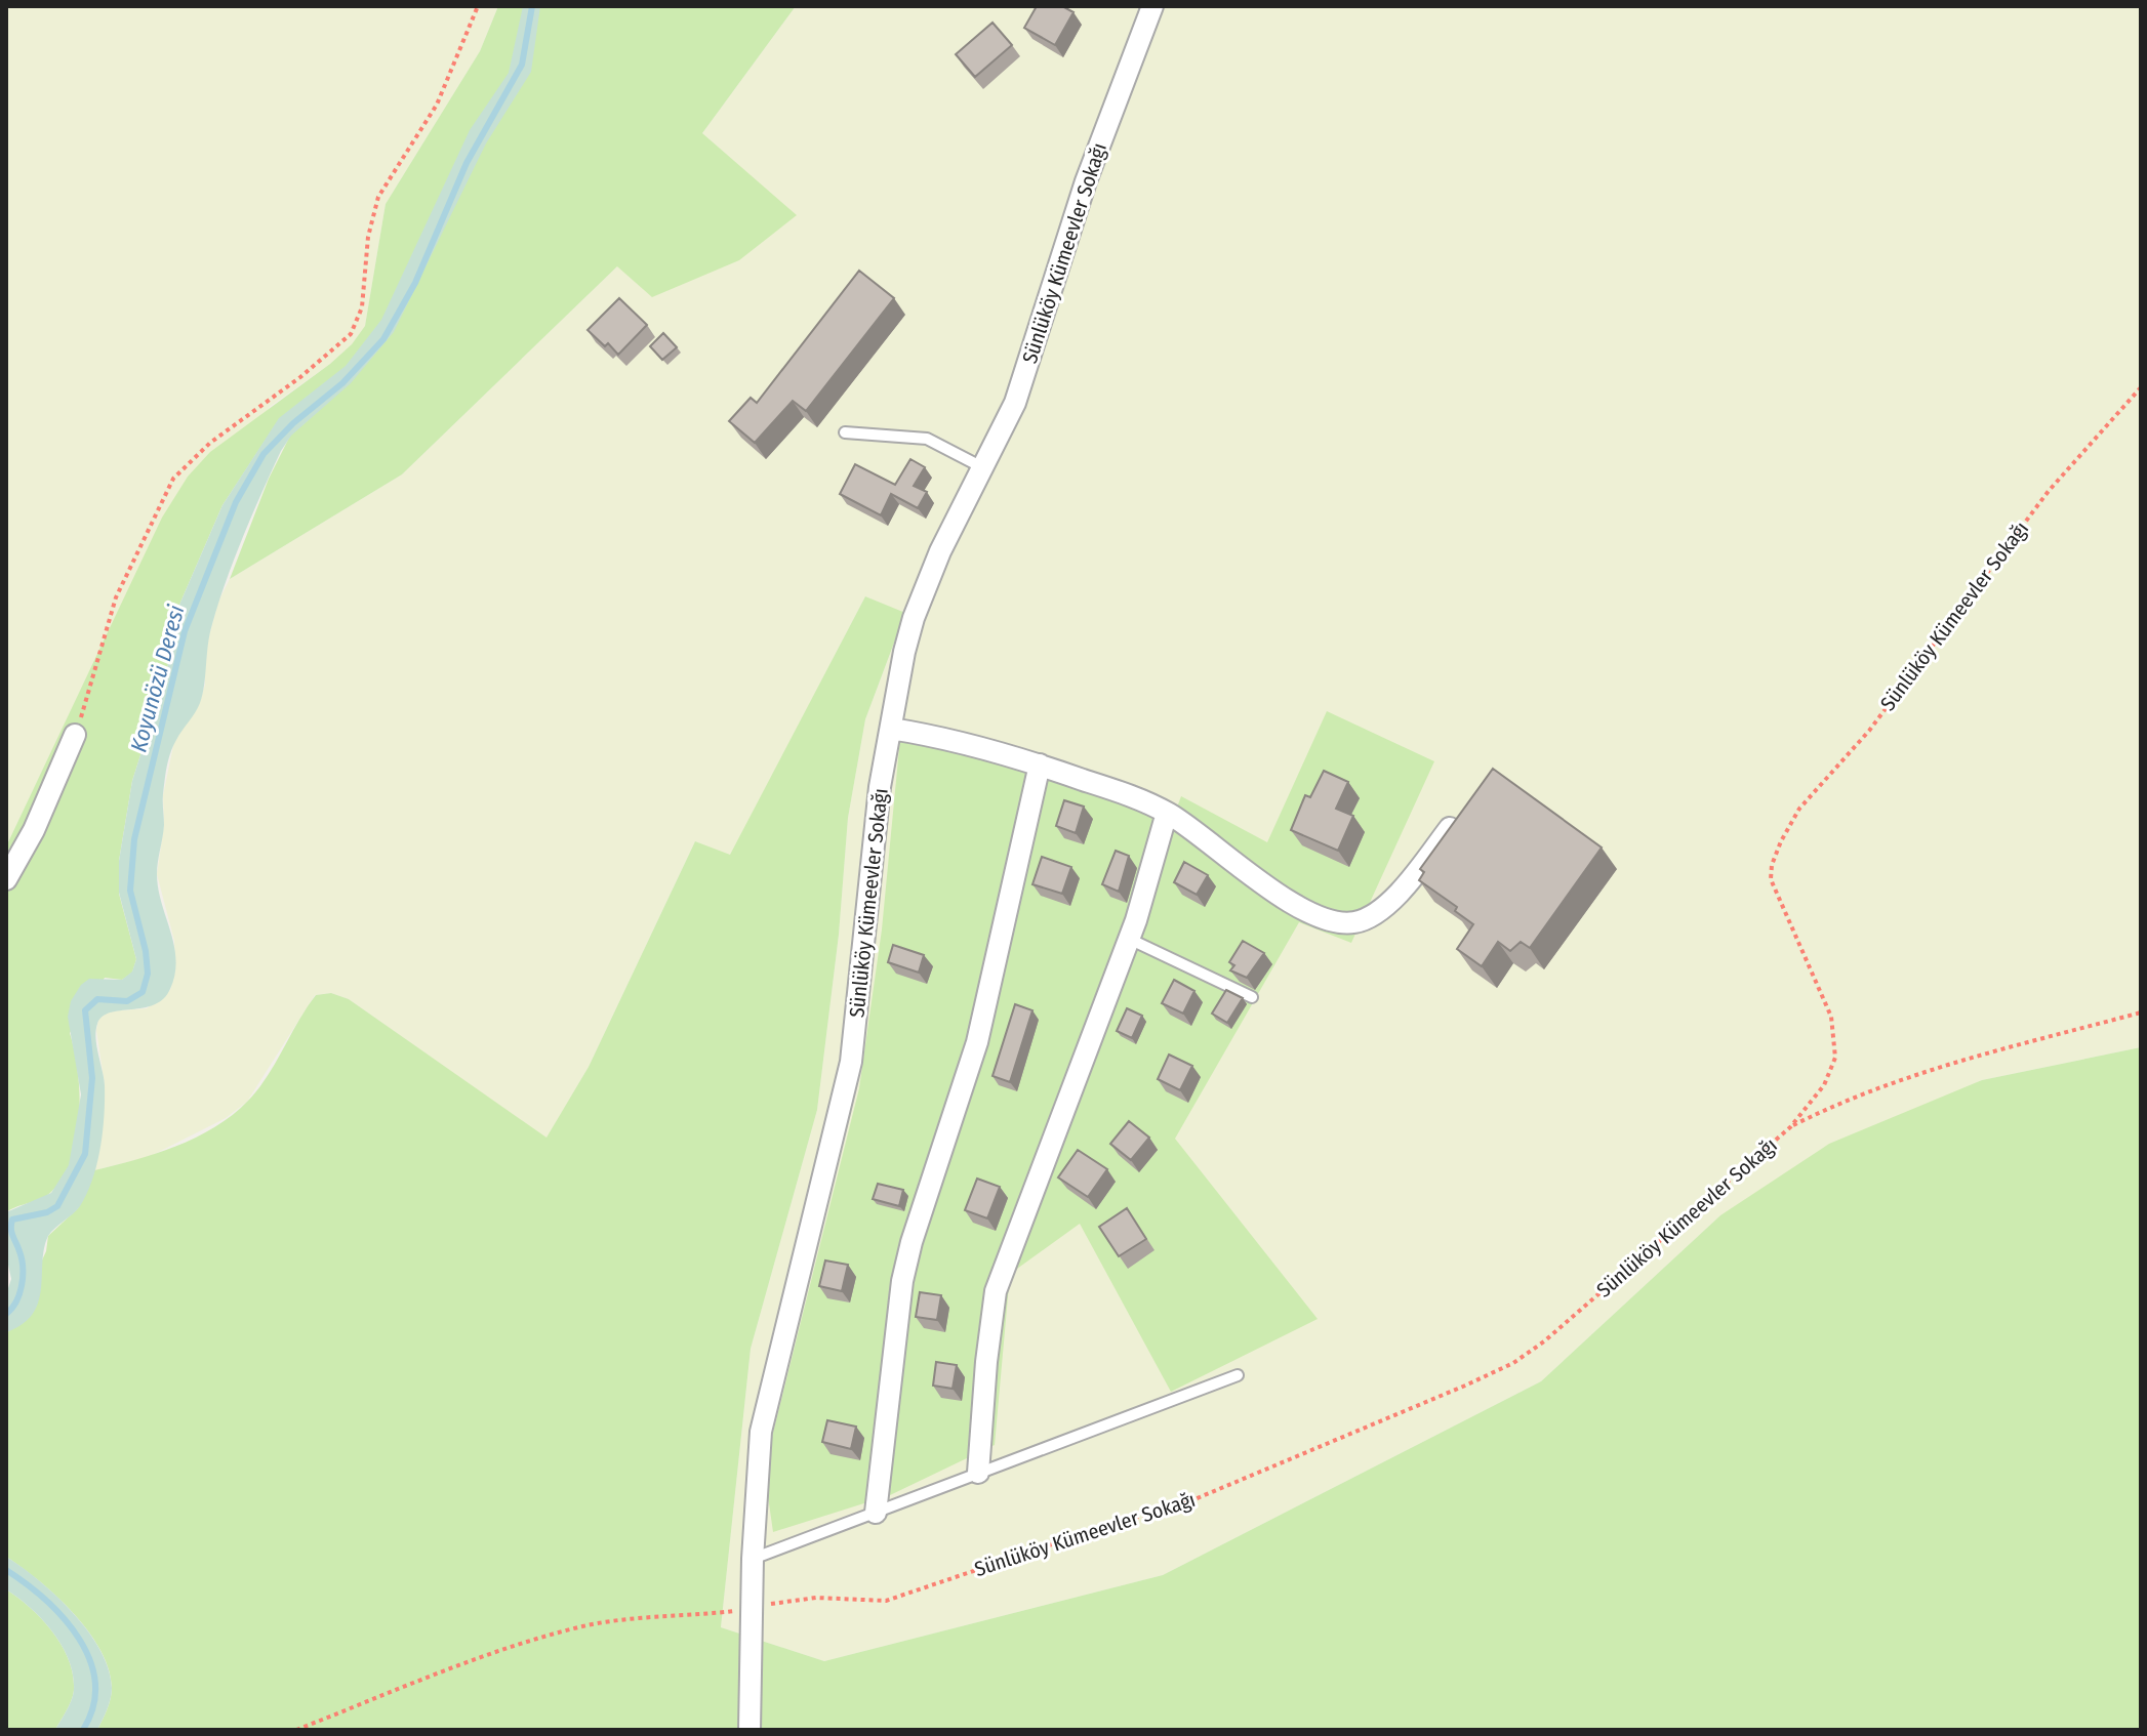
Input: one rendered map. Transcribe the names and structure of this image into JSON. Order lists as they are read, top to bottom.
{
  "streets": {
    "street": ["Sünlüköy Kümeevler Sokağı"]
  },
  "water": ["Koyunözü Deresi"]
}
